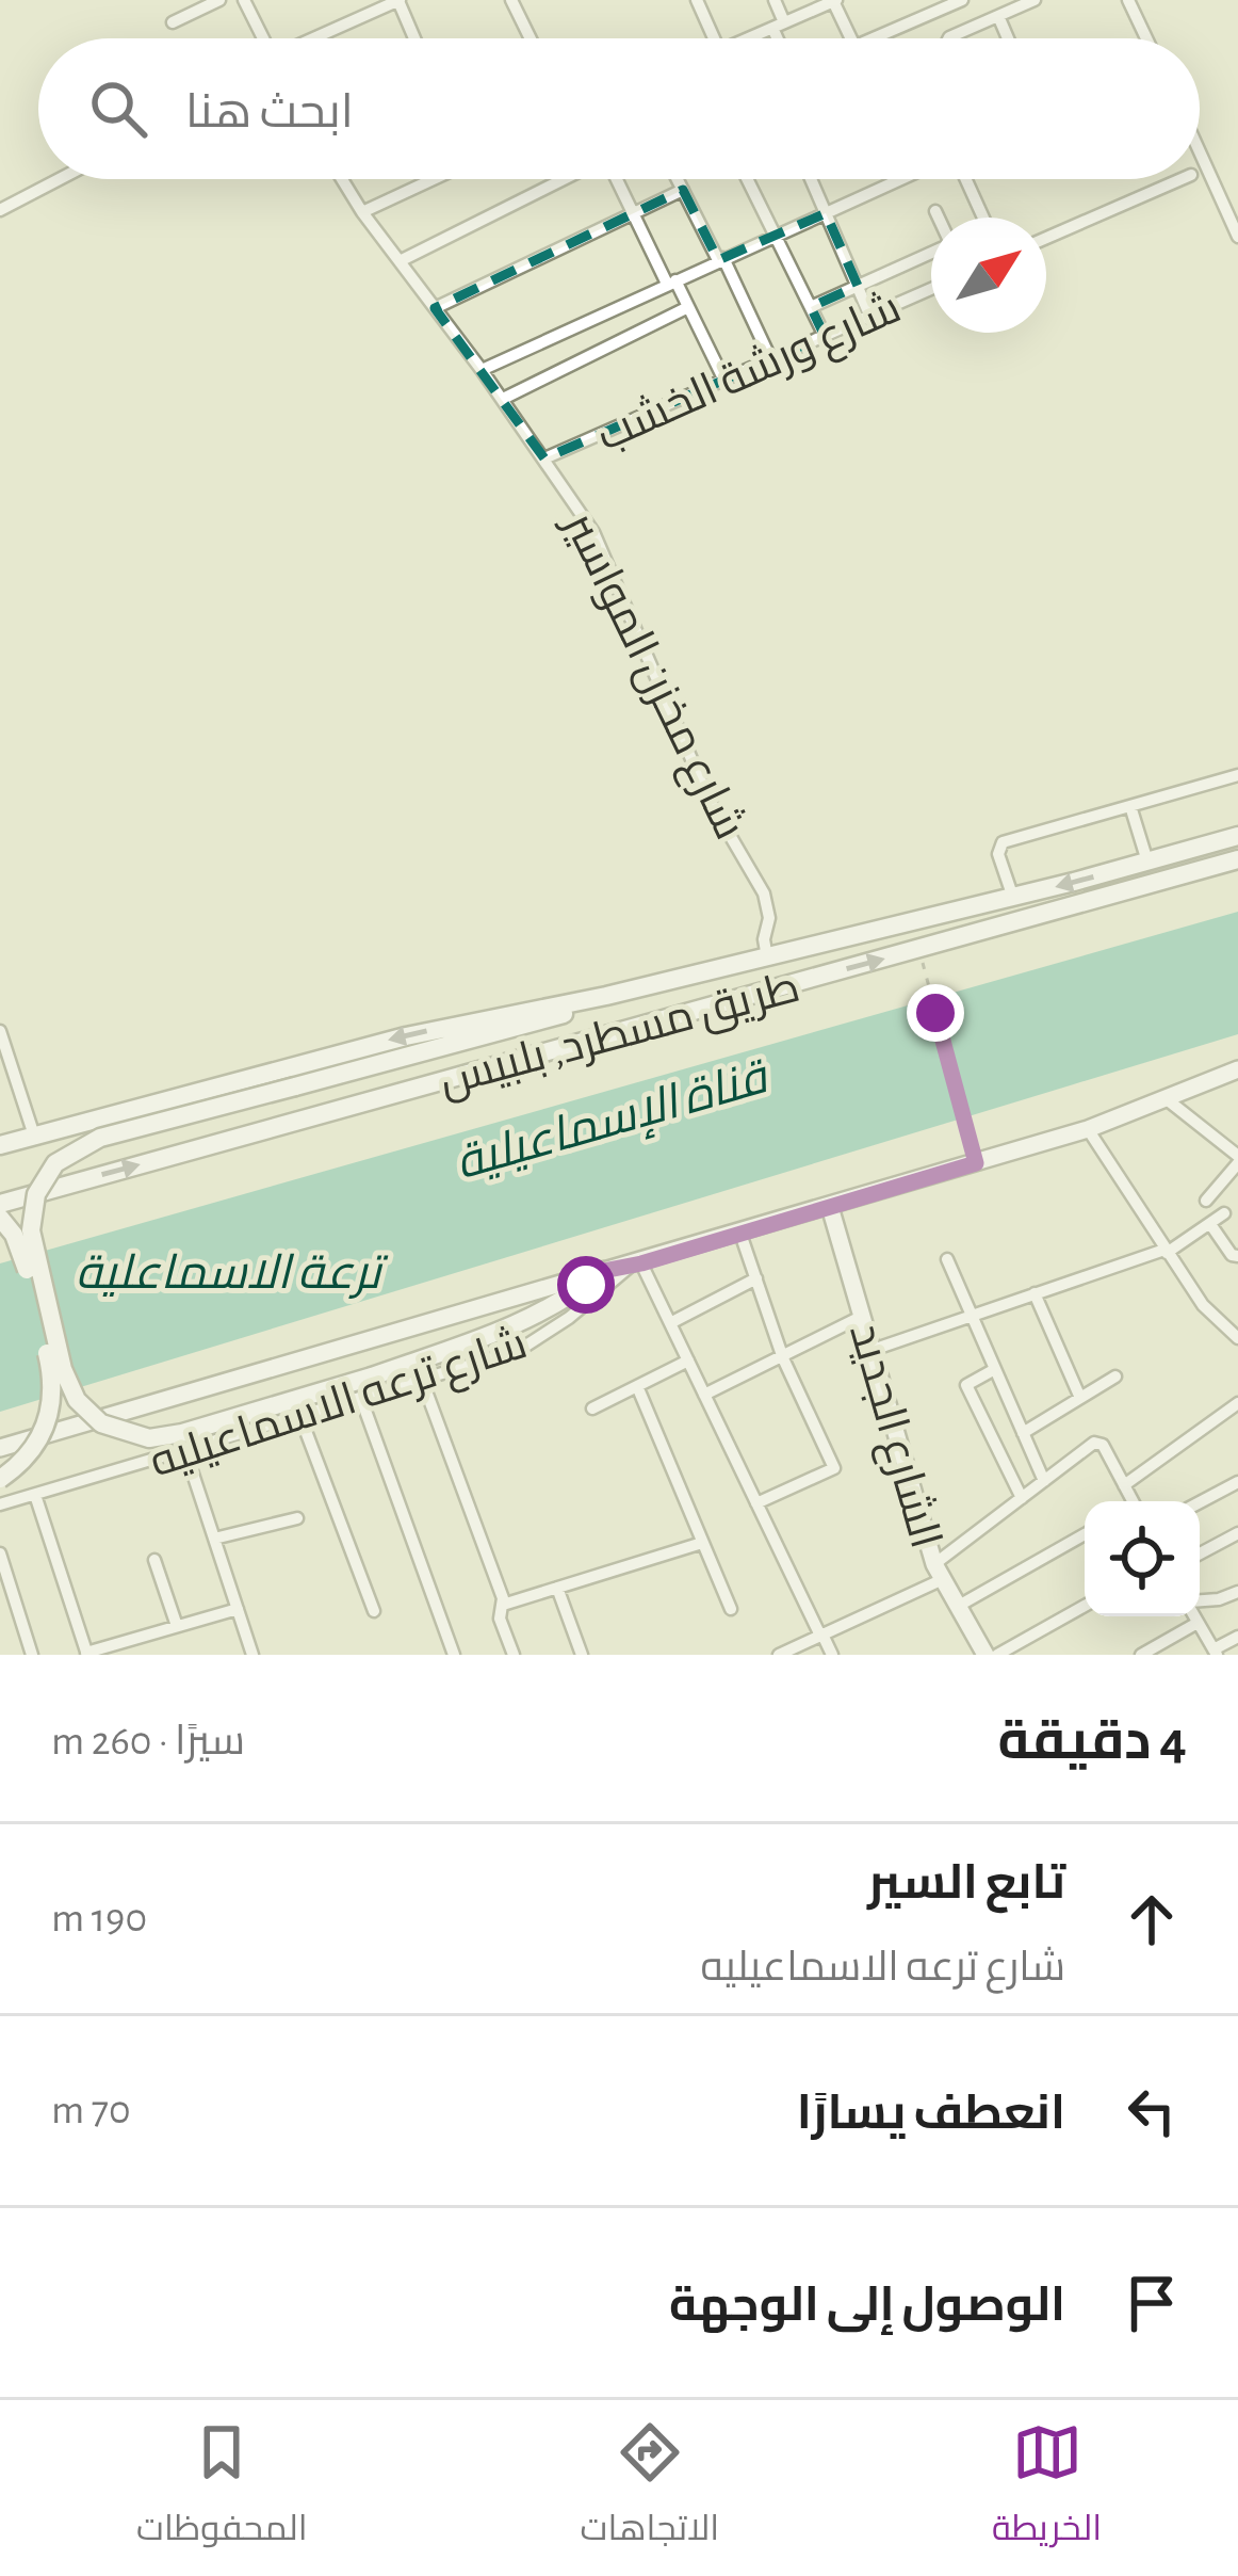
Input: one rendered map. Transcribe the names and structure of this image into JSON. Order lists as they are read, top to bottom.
{
  "streets": {
    "main road": ["طريق مسطرد, بلبيس", "شارع ترعه الاسماعيليه", "الشارع الجديد"],
    "street": ["شارع ورشة الخشب", "شارع مخزن المواسير"]
  },
  "crossings": [
    ["شارع ورشة الخشب", "شارع مخزن المواسير"],
    ["شارع مخزن المواسير", "طريق مسطرد, بلبيس"],
    ["شارع ترعه الاسماعيليه", "الشارع الجديد"]
  ],
  "water": ["قناة الإسماعيلية", "ترعة الاسماعلية"],
  "north": "top right",
  "page": {
    "search": "ابحث هنا",
    "heading": ["4 دقيقة", "سيرًا · 260 m"],
    "list": [
      ["تابع السير", "شارع ترعه الاسماعيليه", "190 m"],
      ["انعطف يسارًا", "70 m"],
      "الوصول إلى الوجهة"
    ],
    "nav": ["الخريطة", "الاتجاهات", "المحفوظات"]
  }
}
